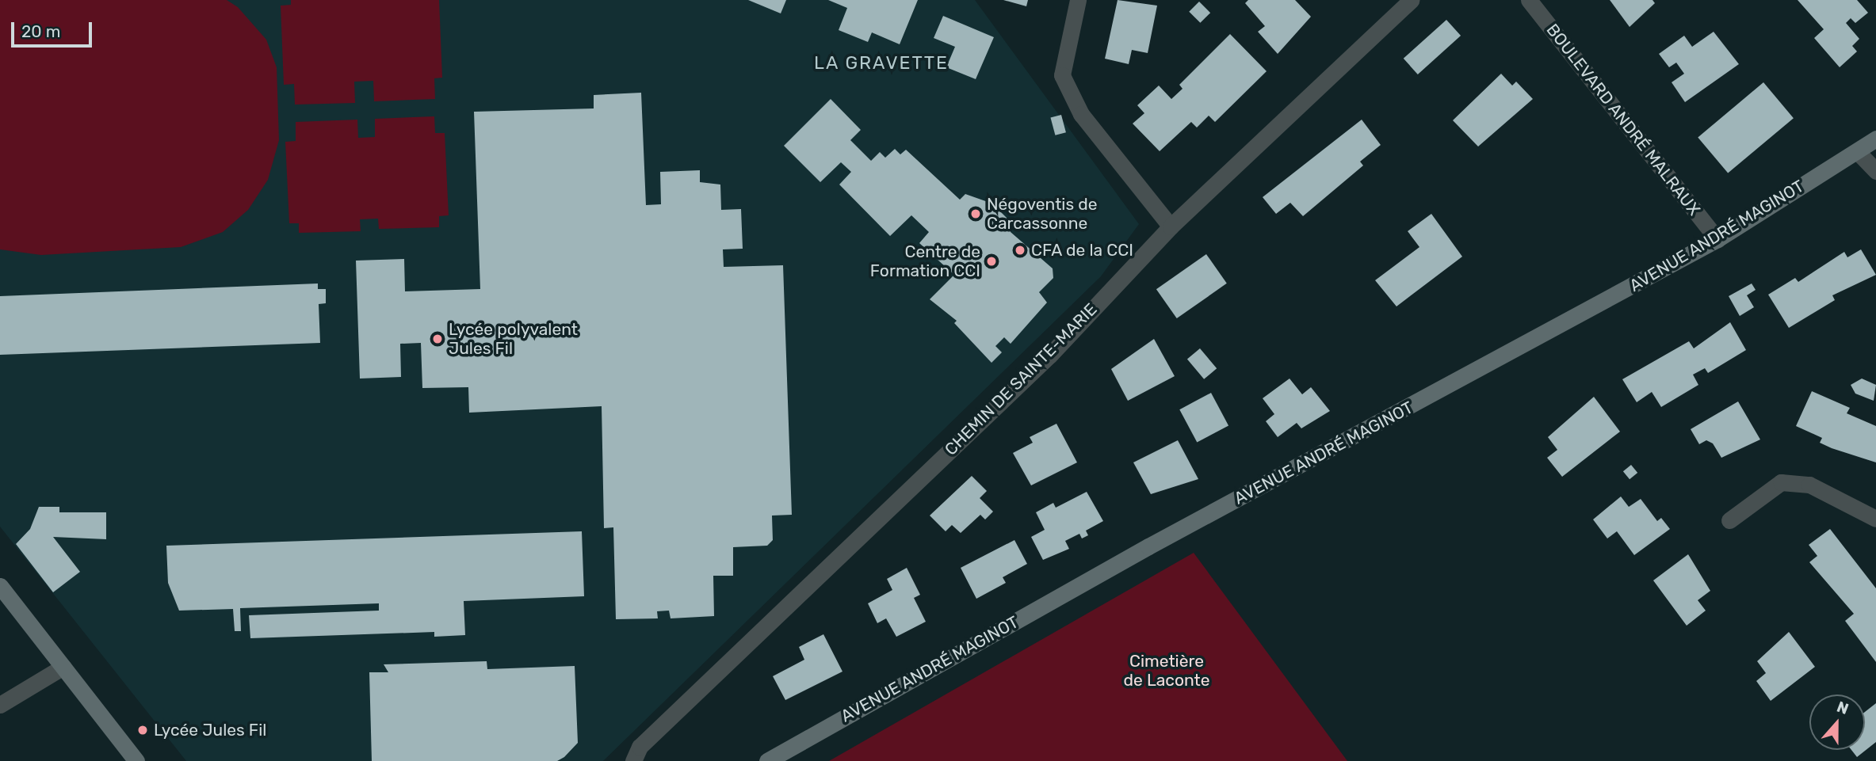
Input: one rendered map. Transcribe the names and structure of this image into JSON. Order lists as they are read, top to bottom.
{
  "streets": {
    "street": ["BOULEVARD ANDRÉ MALRAUX", "AVENUE ANDRÉ MAGINOT", "CHEMIN DE SAINTE-MARIE"]
  },
  "crossings": [
    ["BOULEVARD ANDRÉ MALRAUX", "AVENUE ANDRÉ MAGINOT"]
  ],
  "districts": ["LA GRAVETTE"],
  "parks": ["Cimetière de Laconte"],
  "places": [
    "Négoventis de Carcassonne",
    "CFA de la CCI",
    "Centre de Formation CCI",
    "Lycée polyvalent Jules Fil",
    "Lycée Jules Fil"
  ],
  "scale_bar": "20 m",
  "north": "top"
}
